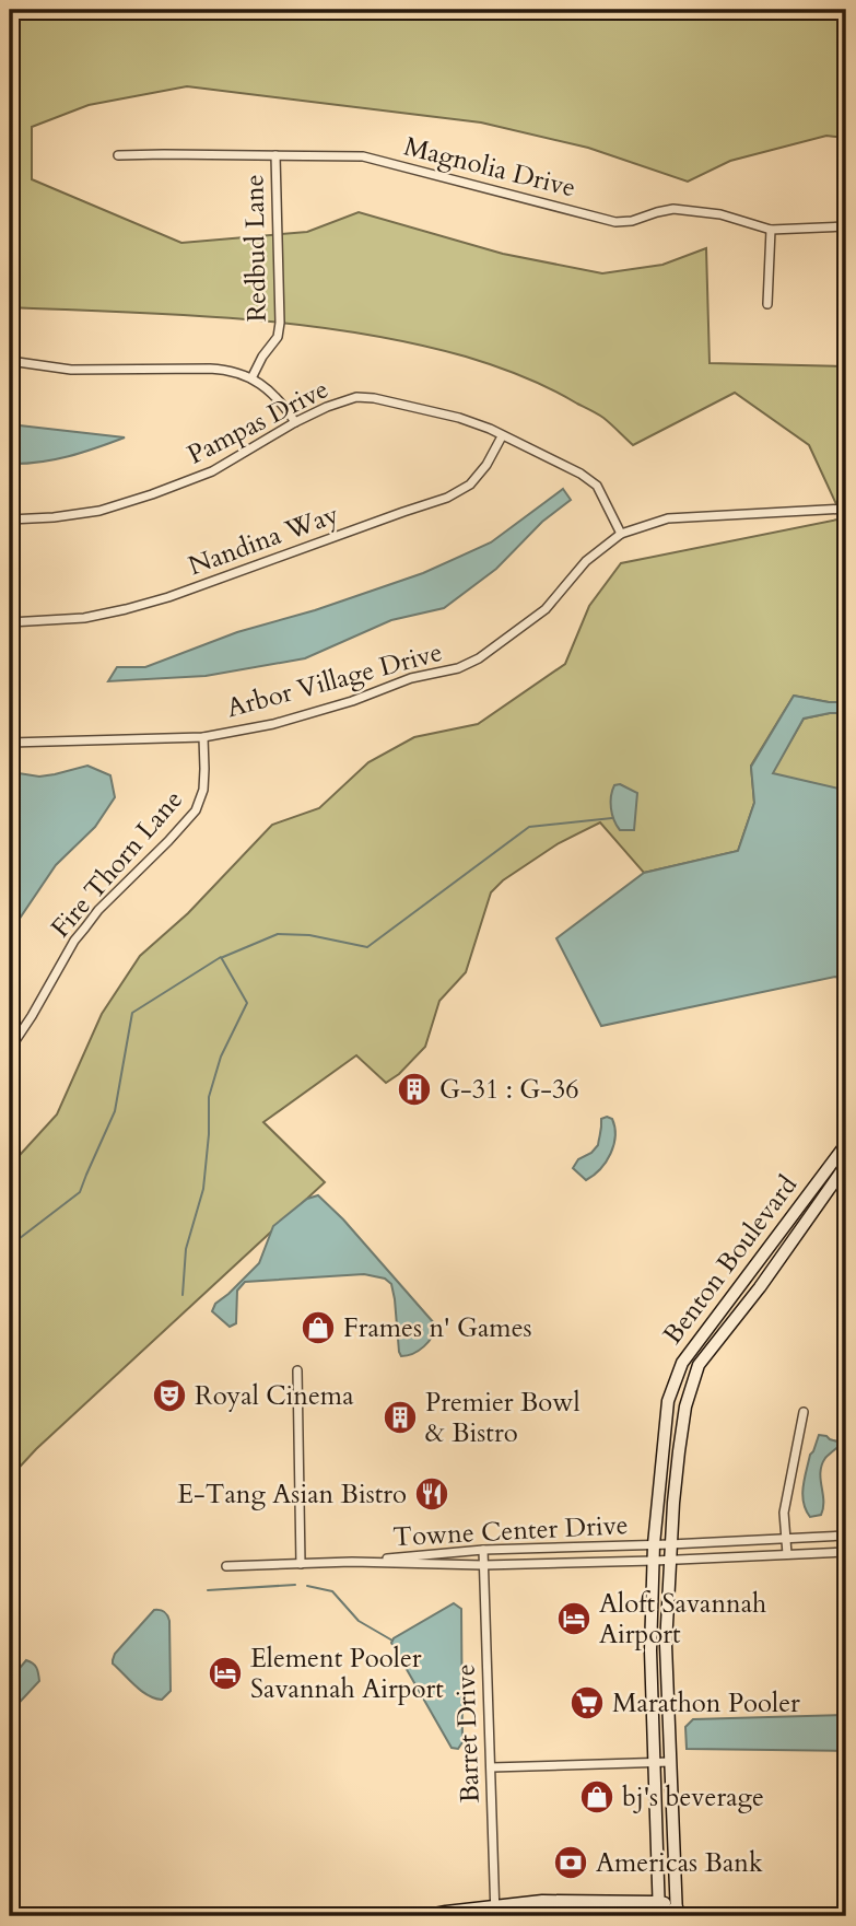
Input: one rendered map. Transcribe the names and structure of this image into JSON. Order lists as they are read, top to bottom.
{
  "streets": {
    "street": [
      "Magnolia Drive",
      "Redbud Lane",
      "Pampas Drive",
      "Nandina Way",
      "Arbor Village Drive",
      "Fire Thorn Lane",
      "Benton Boulevard",
      "Towne Center Drive",
      "Barret Drive"
    ]
  },
  "crossings": [
    ["Magnolia Drive", "Redbud Lane"],
    ["Pampas Drive", "Nandina Way"],
    ["Pampas Drive", "Arbor Village Drive"],
    ["Arbor Village Drive", "Fire Thorn Lane"],
    ["Benton Boulevard", "Towne Center Drive"],
    ["Towne Center Drive", "Barret Drive"]
  ],
  "places": {
    "building": ["G-31 : G-36", "Premier Bowl & Bistro"],
    "shop": ["Frames n' Games", "bj's beverage"],
    "theatre": ["Royal Cinema"],
    "restaurant": ["E-Tang Asian Bistro"],
    "hotel": ["Aloft Savannah Airport", "Element Pooler Savannah Airport"],
    "supermarket": ["Marathon Pooler"],
    "bank": ["Americas Bank"]
  }
}
